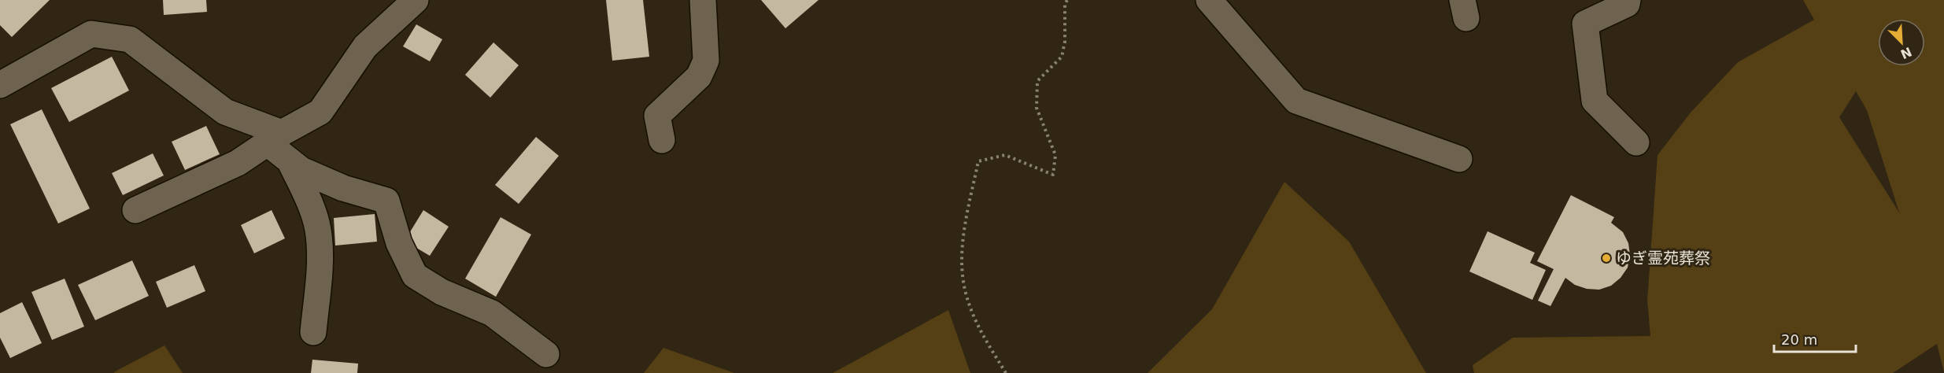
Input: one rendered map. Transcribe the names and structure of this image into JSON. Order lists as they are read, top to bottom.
{
  "places": ["ゆぎ霊苑葬祭"],
  "scale_bar": "20 m",
  "north": "bottom right"
}
